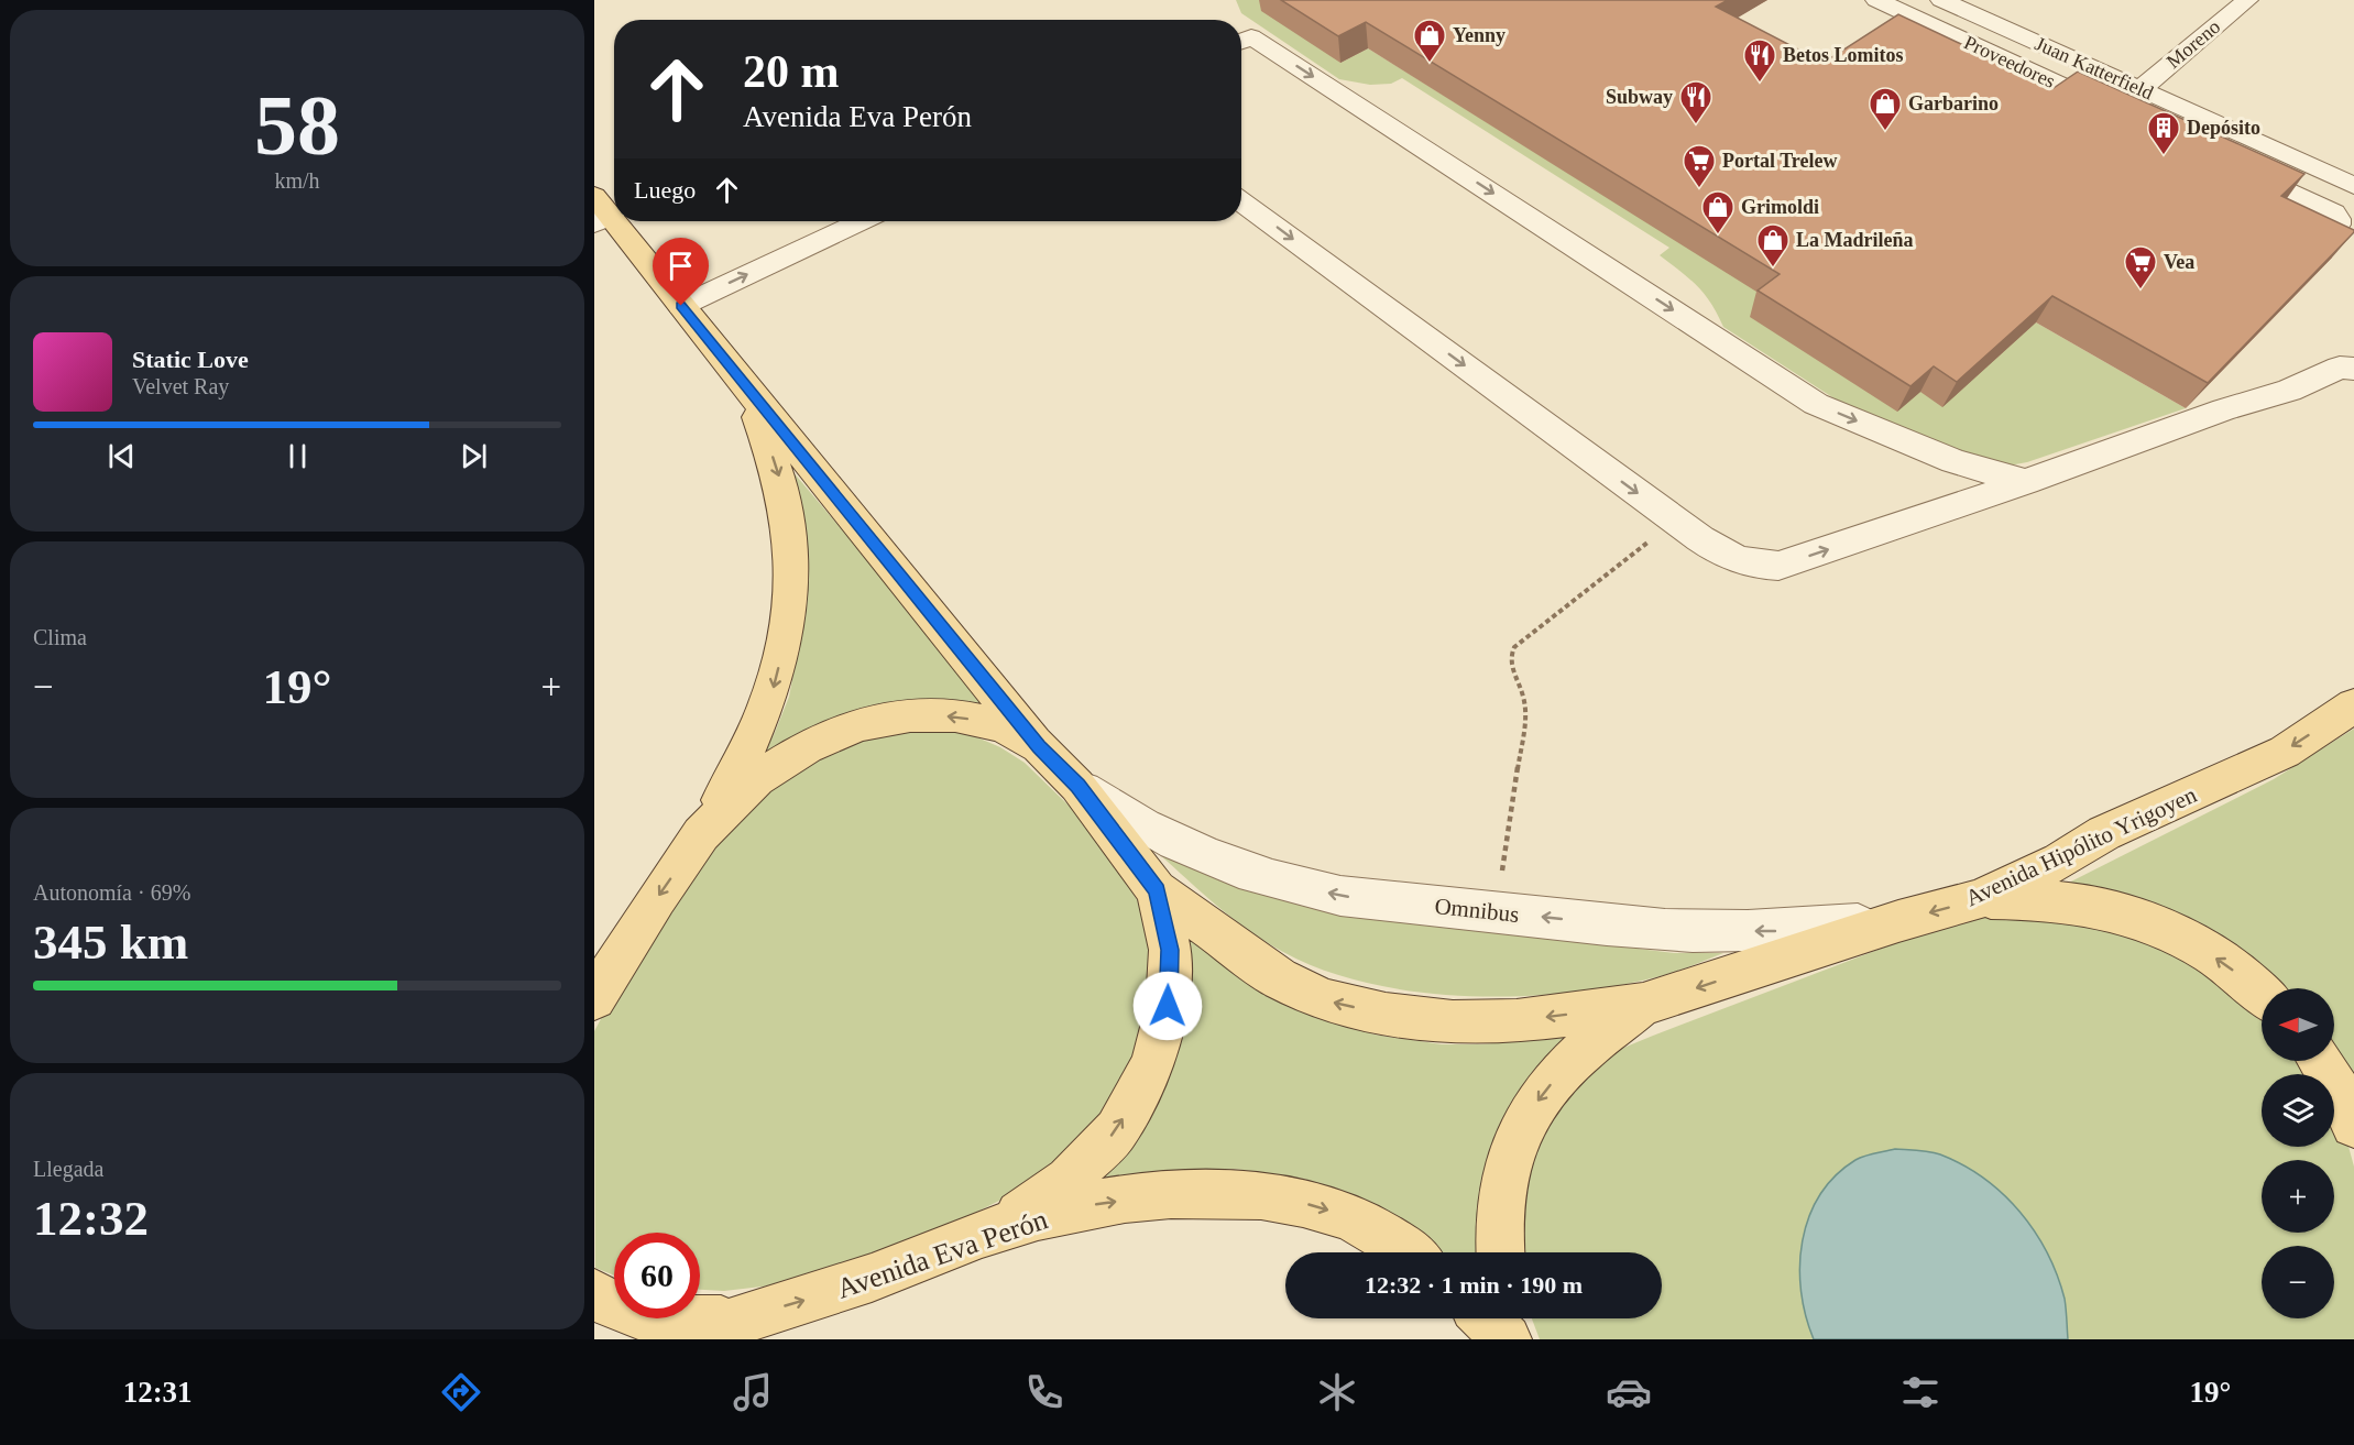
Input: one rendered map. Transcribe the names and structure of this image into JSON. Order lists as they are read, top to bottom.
{
  "streets": {
    "main road": ["Avenida Hipólito Yrigoyen", "Avenida Eva Perón"],
    "street": [
      "Moreno",
      "Proveedores",
      "Juan Katterfield",
      "Omnibus"
    ]
  },
  "crossings": [
    ["Moreno", "Juan Katterfield"],
    ["Avenida Hipólito Yrigoyen", "Omnibus"]
  ],
  "one_way": ["Avenida Hipólito Yrigoyen", "Omnibus"],
  "places": {
    "shop": [
      "Yenny",
      "Garbarino",
      "Grimoldi",
      "La Madrileña"
    ],
    "restaurant": ["Betos Lomitos", "Subway"],
    "building": ["Depósito"],
    "supermarket": ["Portal Trelew", "Vea"]
  },
  "north": "left",
  "page": {
    "tile": [
      ["58", "km/h"],
      "Clima",
      ["Autonomía · 69%", "345 km"],
      ["Llegada", "12:32"]
    ],
    "turn": ["20 m", "Avenida Eva Perón"],
    "then": "Luego",
    "song": ["Static Love", "Velvet Ray"],
    "heat": ["−", "19°", "+"],
    "map_buttons": ["+", "−"],
    "limit": "60",
    "trip": "12:32 · 1 min · 190 m",
    "tabs": ["12:31", "19°"]
  }
}
